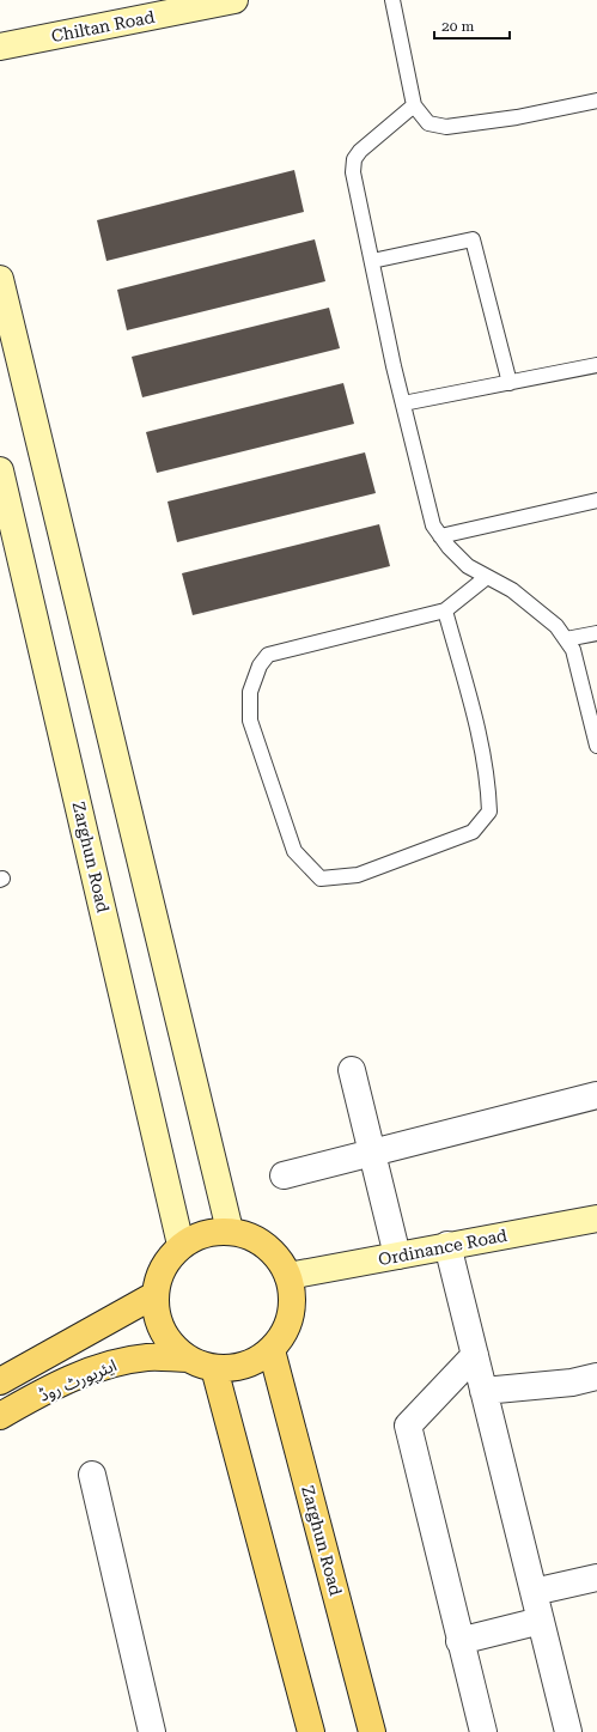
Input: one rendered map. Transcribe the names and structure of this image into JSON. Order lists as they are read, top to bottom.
{
  "streets": {
    "main road": ["Zarghun Road", "ایئرپورٹ روڈ"],
    "street": ["Chiltan Road", "Ordinance Road"]
  },
  "crossings": [
    ["Zarghun Road", "Ordinance Road"],
    ["Zarghun Road", "ایئرپورٹ روڈ"],
    ["Ordinance Road", "ایئرپورٹ روڈ"]
  ],
  "scale_bar": "20 m"
}
